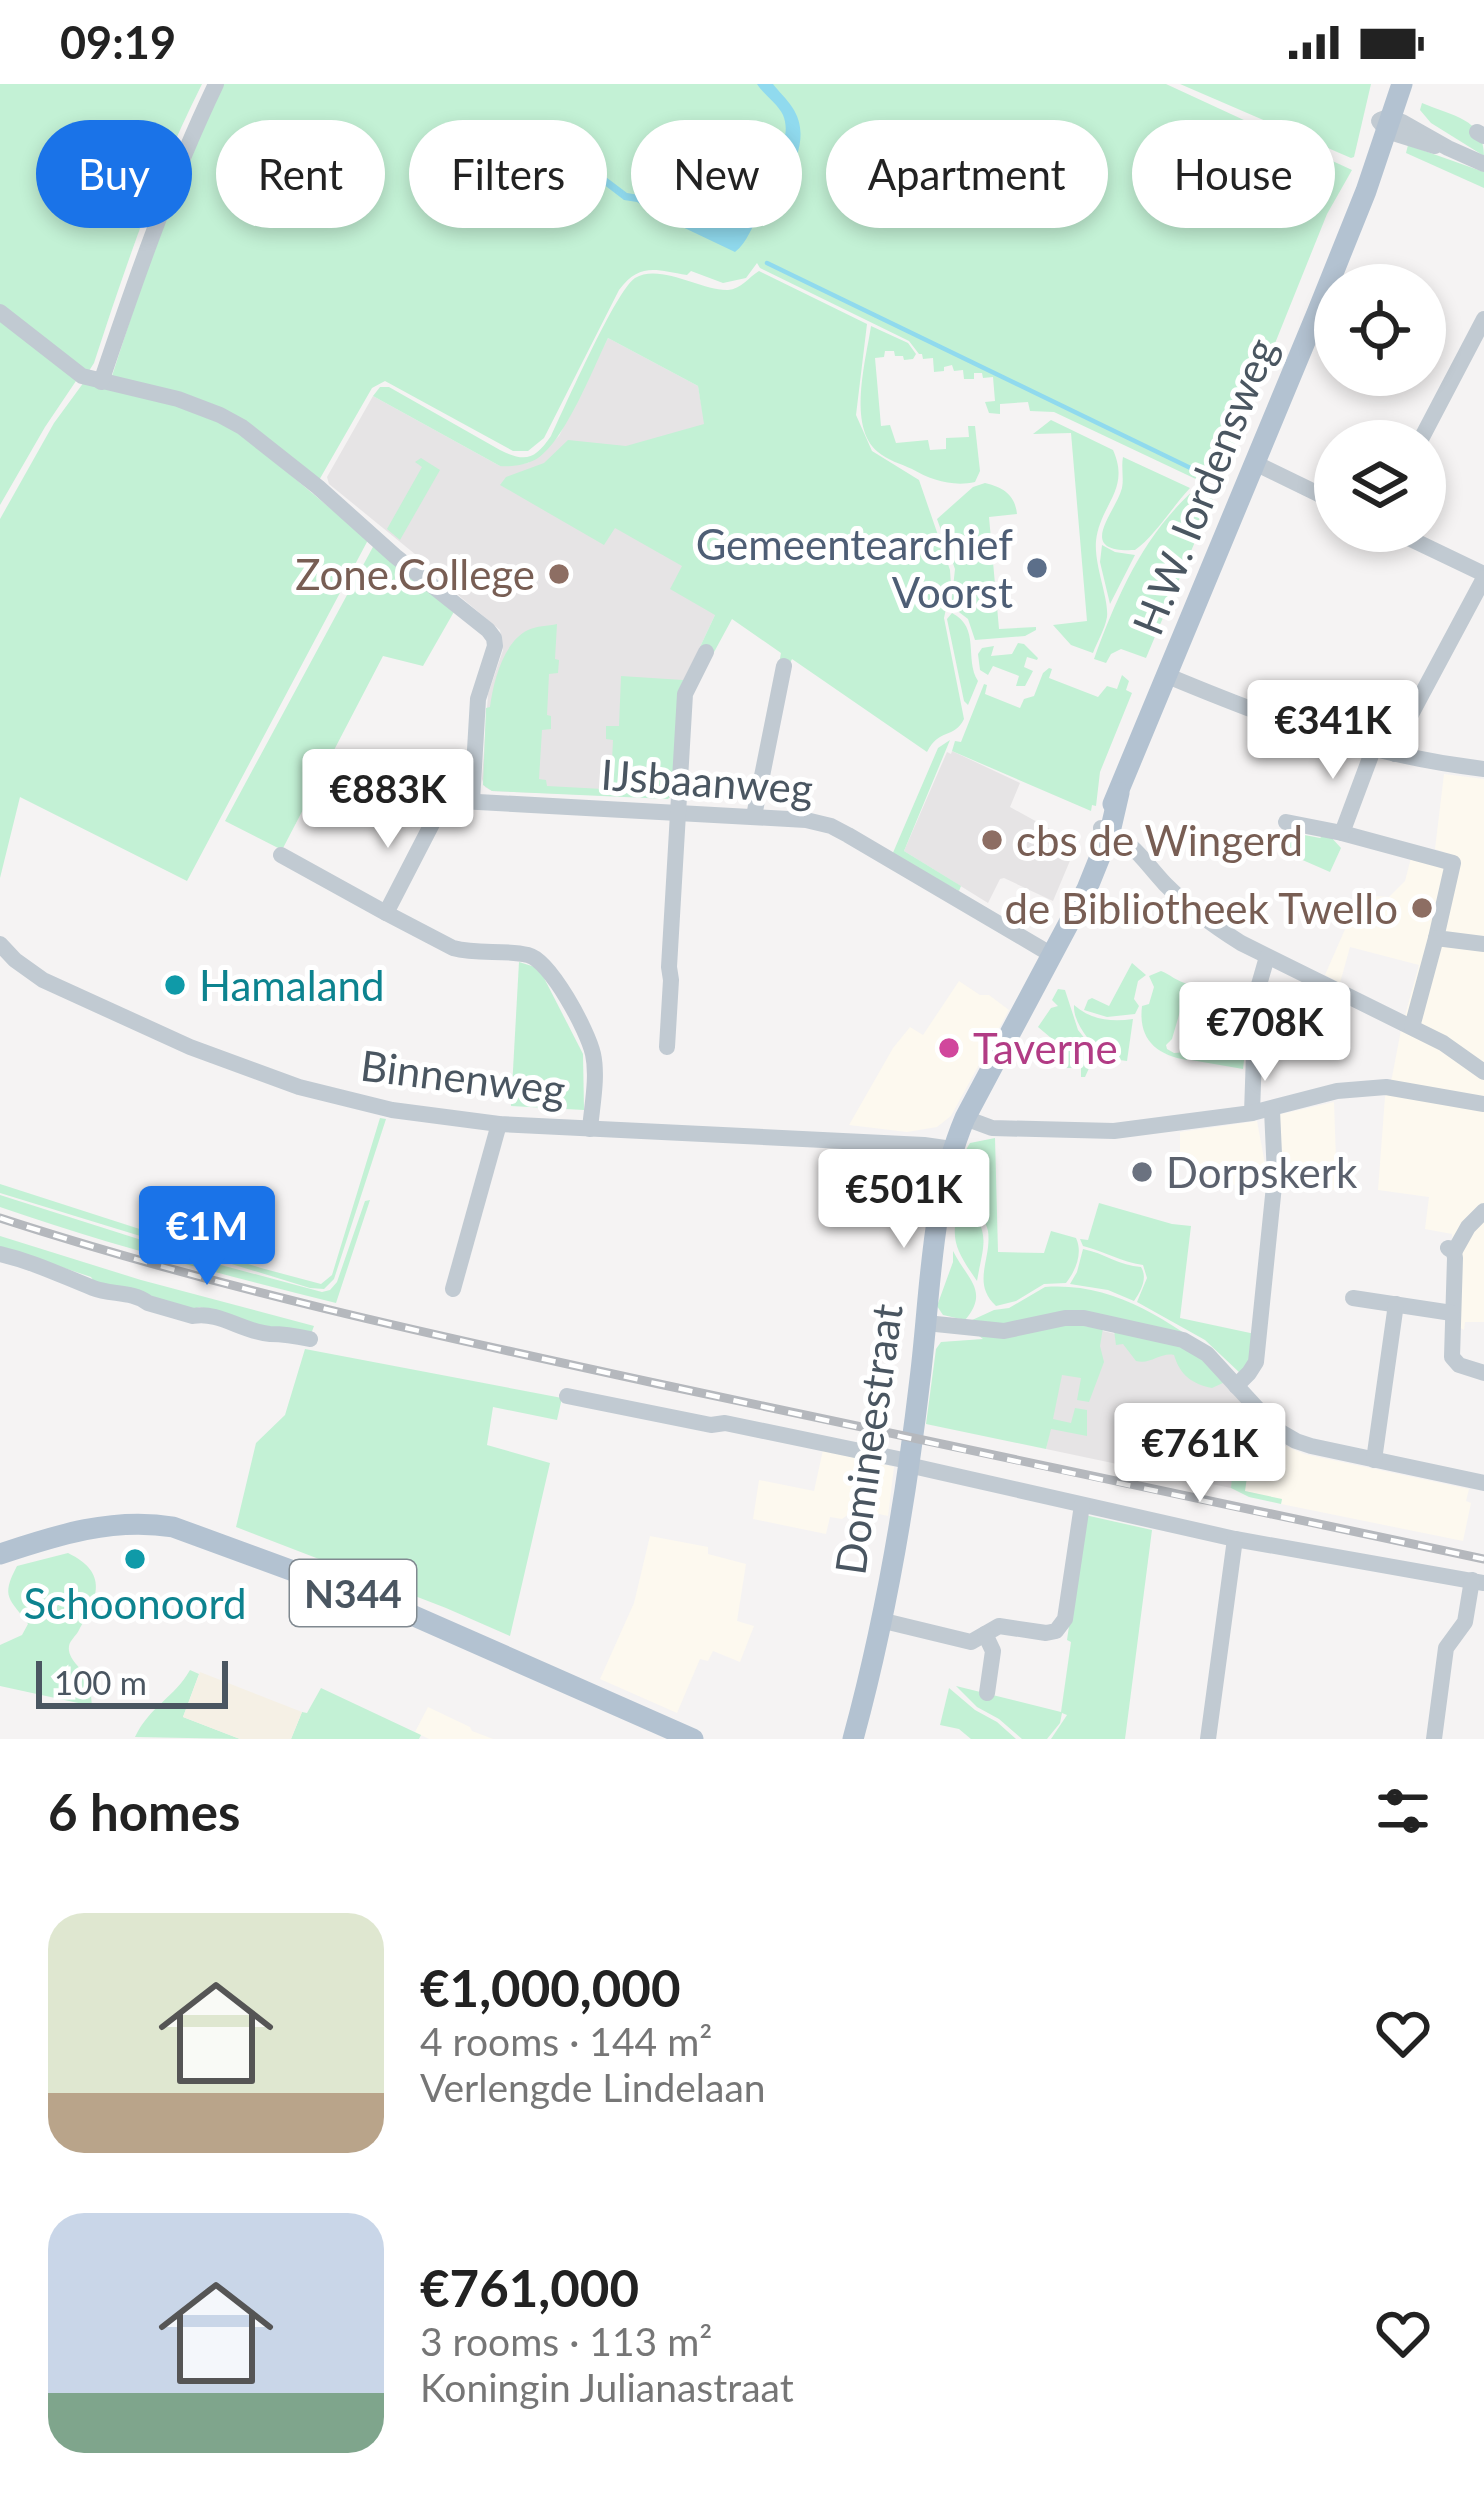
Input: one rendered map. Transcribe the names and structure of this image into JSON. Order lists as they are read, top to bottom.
{
  "streets": {
    "main road": ["H.W. Iordensweg", "Domineestraat", "N344"],
    "street": ["IJsbaanweg", "Binnenweg"]
  },
  "crossings": [
    ["H.W. Iordensweg", "IJsbaanweg"],
    ["H.W. Iordensweg", "Binnenweg"],
    ["H.W. Iordensweg", "Domineestraat"],
    ["Binnenweg", "Domineestraat"]
  ],
  "places": [
    "Gemeentearchief Voorst",
    "Zone.College",
    "cbs de Wingerd",
    "de Bibliotheek Twello",
    "Hamaland",
    "Taverne",
    "Dorpskerk",
    "Schoonoord"
  ],
  "scale_bar": "100 m",
  "page": {
    "status": "09:19",
    "chip": [
      "Buy",
      "Rent",
      "Filters",
      "New",
      "Apartment",
      "House"
    ],
    "price": [
      "€341K",
      "€883K",
      "€708K",
      "€501K",
      "€1M",
      "€761K"
    ],
    "scale": "100 m",
    "heading": "6 homes",
    "list": [
      {
        "name": "€1,000,000",
        "note": "4 rooms · 144 m² · Verlengde Lindelaan"
      },
      {
        "name": "€761,000",
        "note": "3 rooms · 113 m² · Koningin Julianastraat"
      }
    ]
  }
}
